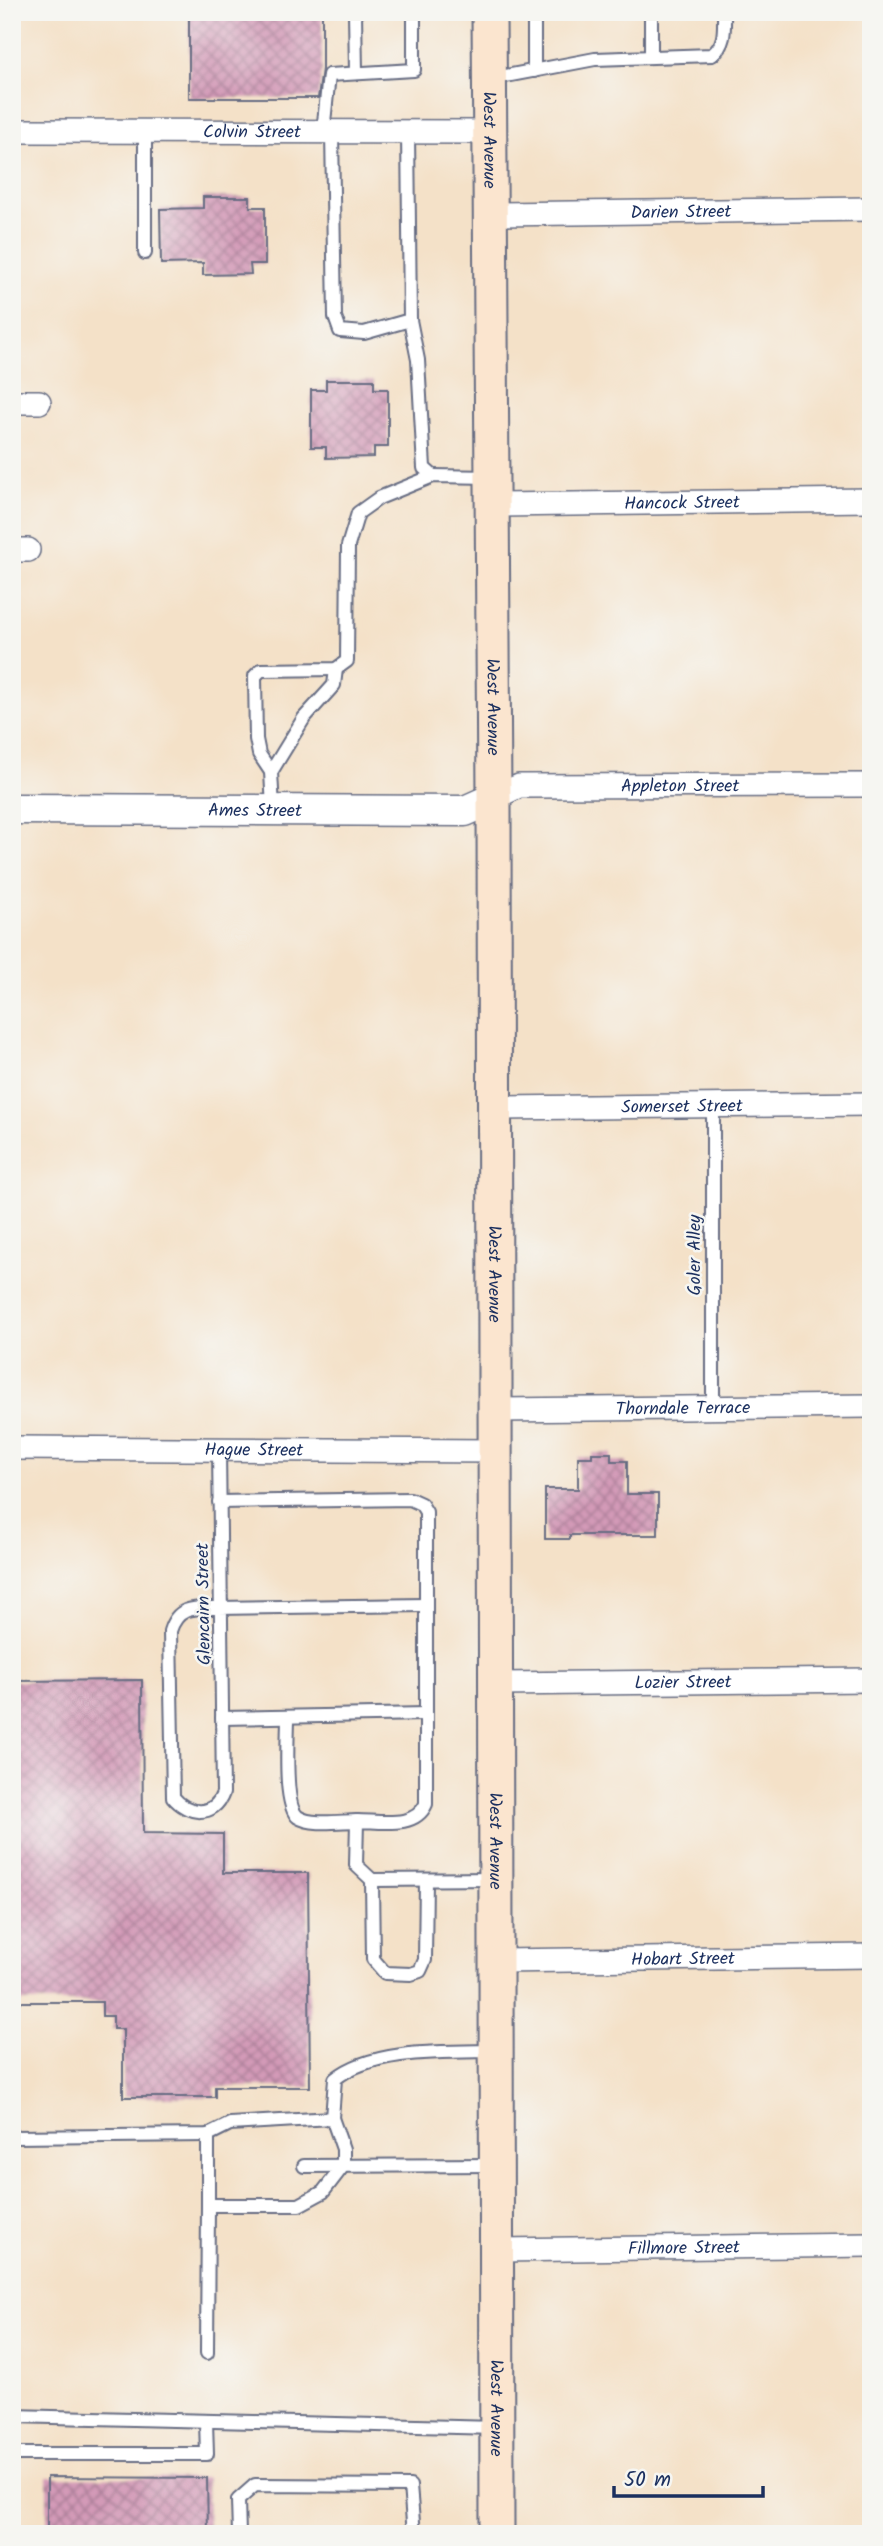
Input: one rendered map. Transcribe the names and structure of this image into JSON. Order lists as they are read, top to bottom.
{
  "streets": {
    "main road": ["West Avenue"],
    "street": [
      "Colvin Street",
      "Darien Street",
      "Hancock Street",
      "Appleton Street",
      "Ames Street",
      "Somerset Street",
      "Thorndale Terrace",
      "Hague Street",
      "Lozier Street",
      "Hobart Street",
      "Fillmore Street"
    ],
    "lane": ["Goler Alley", "Glencairn Street"]
  },
  "crossings": [
    ["Colvin Street", "West Avenue"],
    ["West Avenue", "Darien Street"],
    ["West Avenue", "Hancock Street"],
    ["West Avenue", "Appleton Street"],
    ["West Avenue", "Ames Street"],
    ["West Avenue", "Somerset Street"],
    ["West Avenue", "Thorndale Terrace"],
    ["West Avenue", "Hague Street"],
    ["West Avenue", "Lozier Street"],
    ["West Avenue", "Hobart Street"],
    ["West Avenue", "Fillmore Street"],
    ["Appleton Street", "Ames Street"],
    ["Somerset Street", "Goler Alley"],
    ["Goler Alley", "Thorndale Terrace"],
    ["Hague Street", "Glencairn Street"]
  ],
  "scale_bar": "50 m"
}
